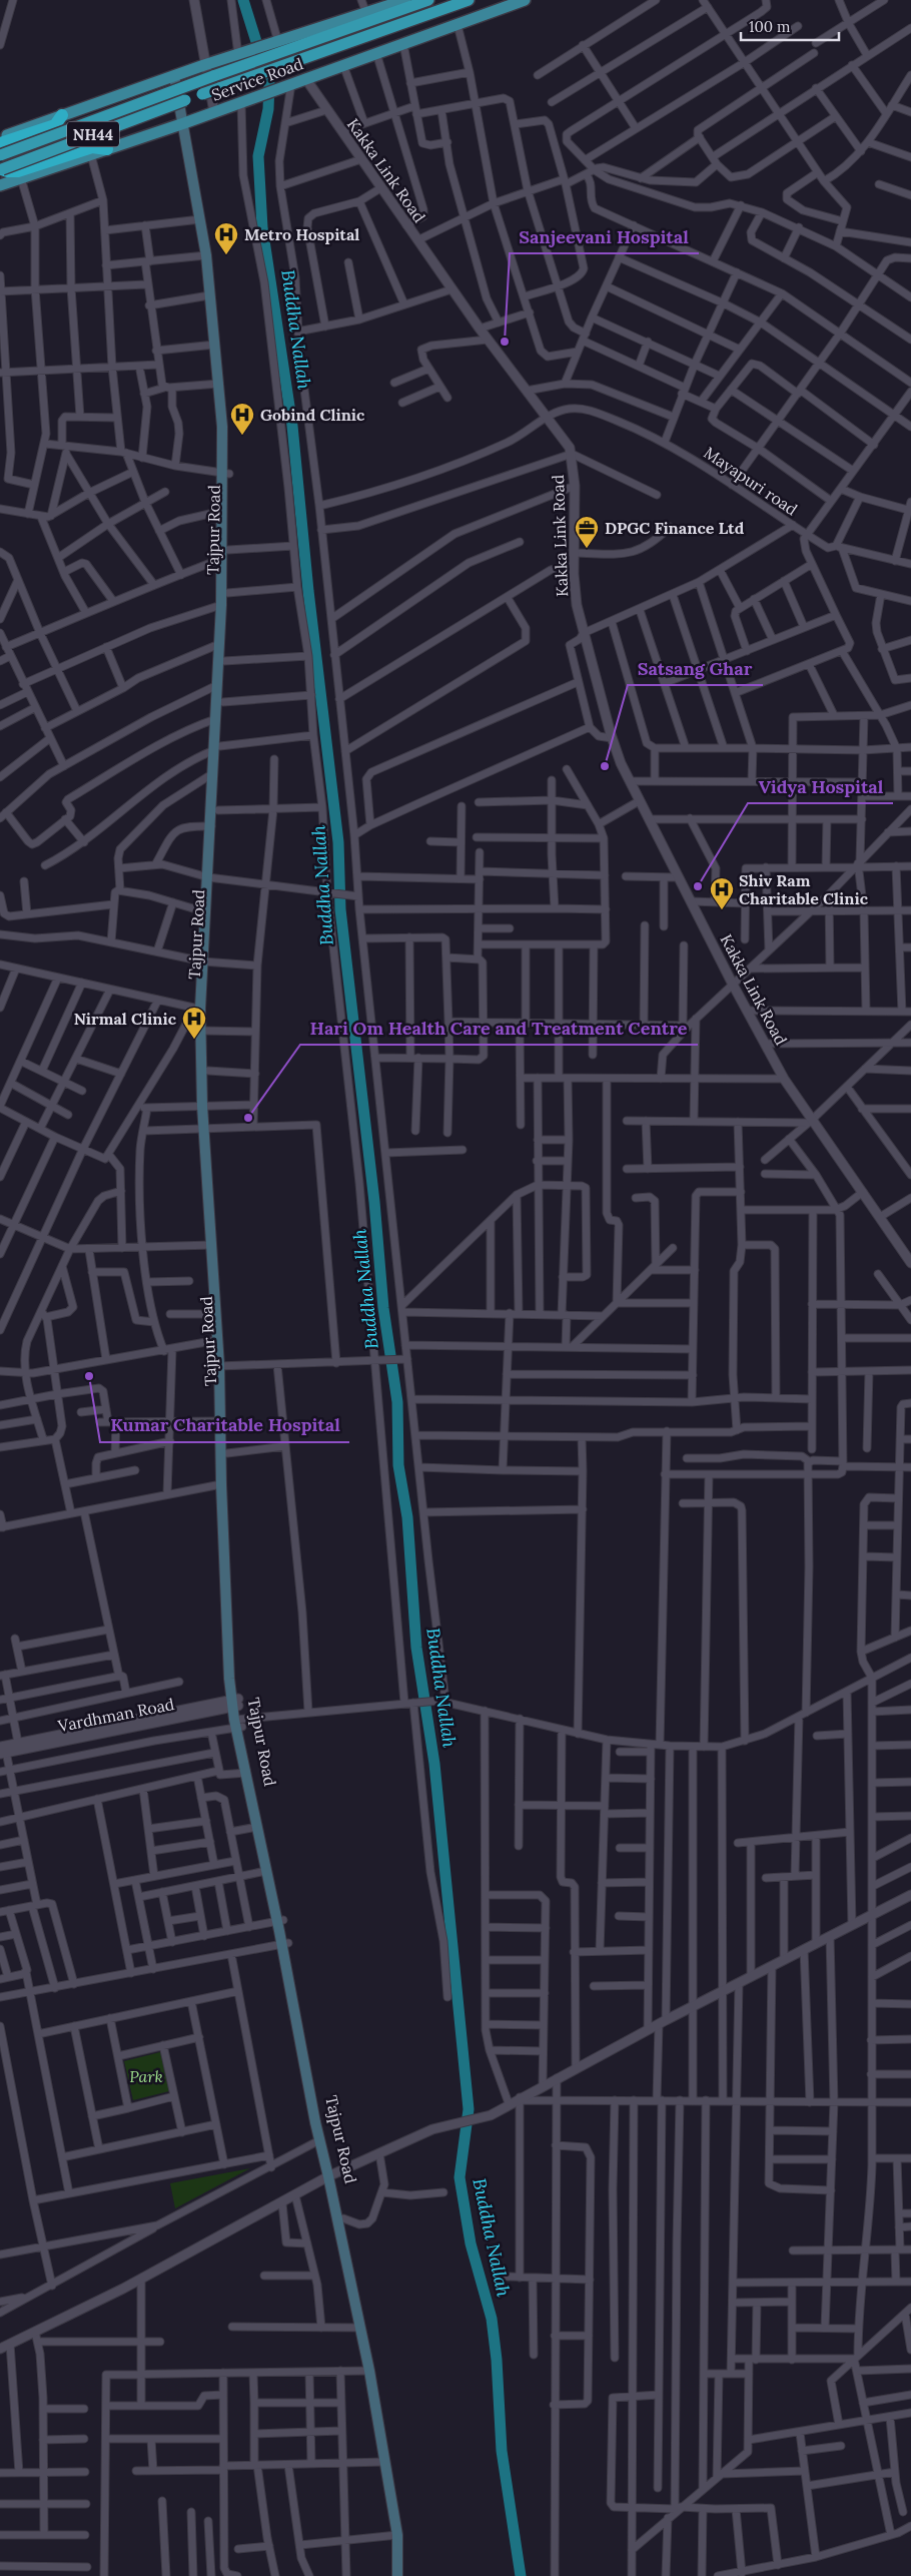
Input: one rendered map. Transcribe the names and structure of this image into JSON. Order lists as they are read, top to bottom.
{
  "streets": {
    "highway": ["NH44"],
    "main road": ["Service Road", "Tajpur Road"],
    "street": ["Kakka Link Road", "Mayapuri road", "Vardhman Road"]
  },
  "crossings": [
    ["Service Road", "Kakka Link Road"],
    ["Service Road", "Tajpur Road"],
    ["Kakka Link Road", "Mayapuri road"],
    ["Tajpur Road", "Vardhman Road"]
  ],
  "water": ["Buddha Nallah"],
  "parks": ["Park"],
  "places": {
    "hospital": [
      "Metro Hospital",
      "Gobind Clinic",
      "Shiv Ram Charitable Clinic",
      "Nirmal Clinic"
    ],
    "other": [
      "Sanjeevani Hospital",
      "Satsang Ghar",
      "Vidya Hospital",
      "Hari Om Health Care and Treatment Centre",
      "Kumar Charitable Hospital"
    ],
    "office": ["DPGC Finance Ltd"]
  },
  "scale_bar": "100 m"
}
